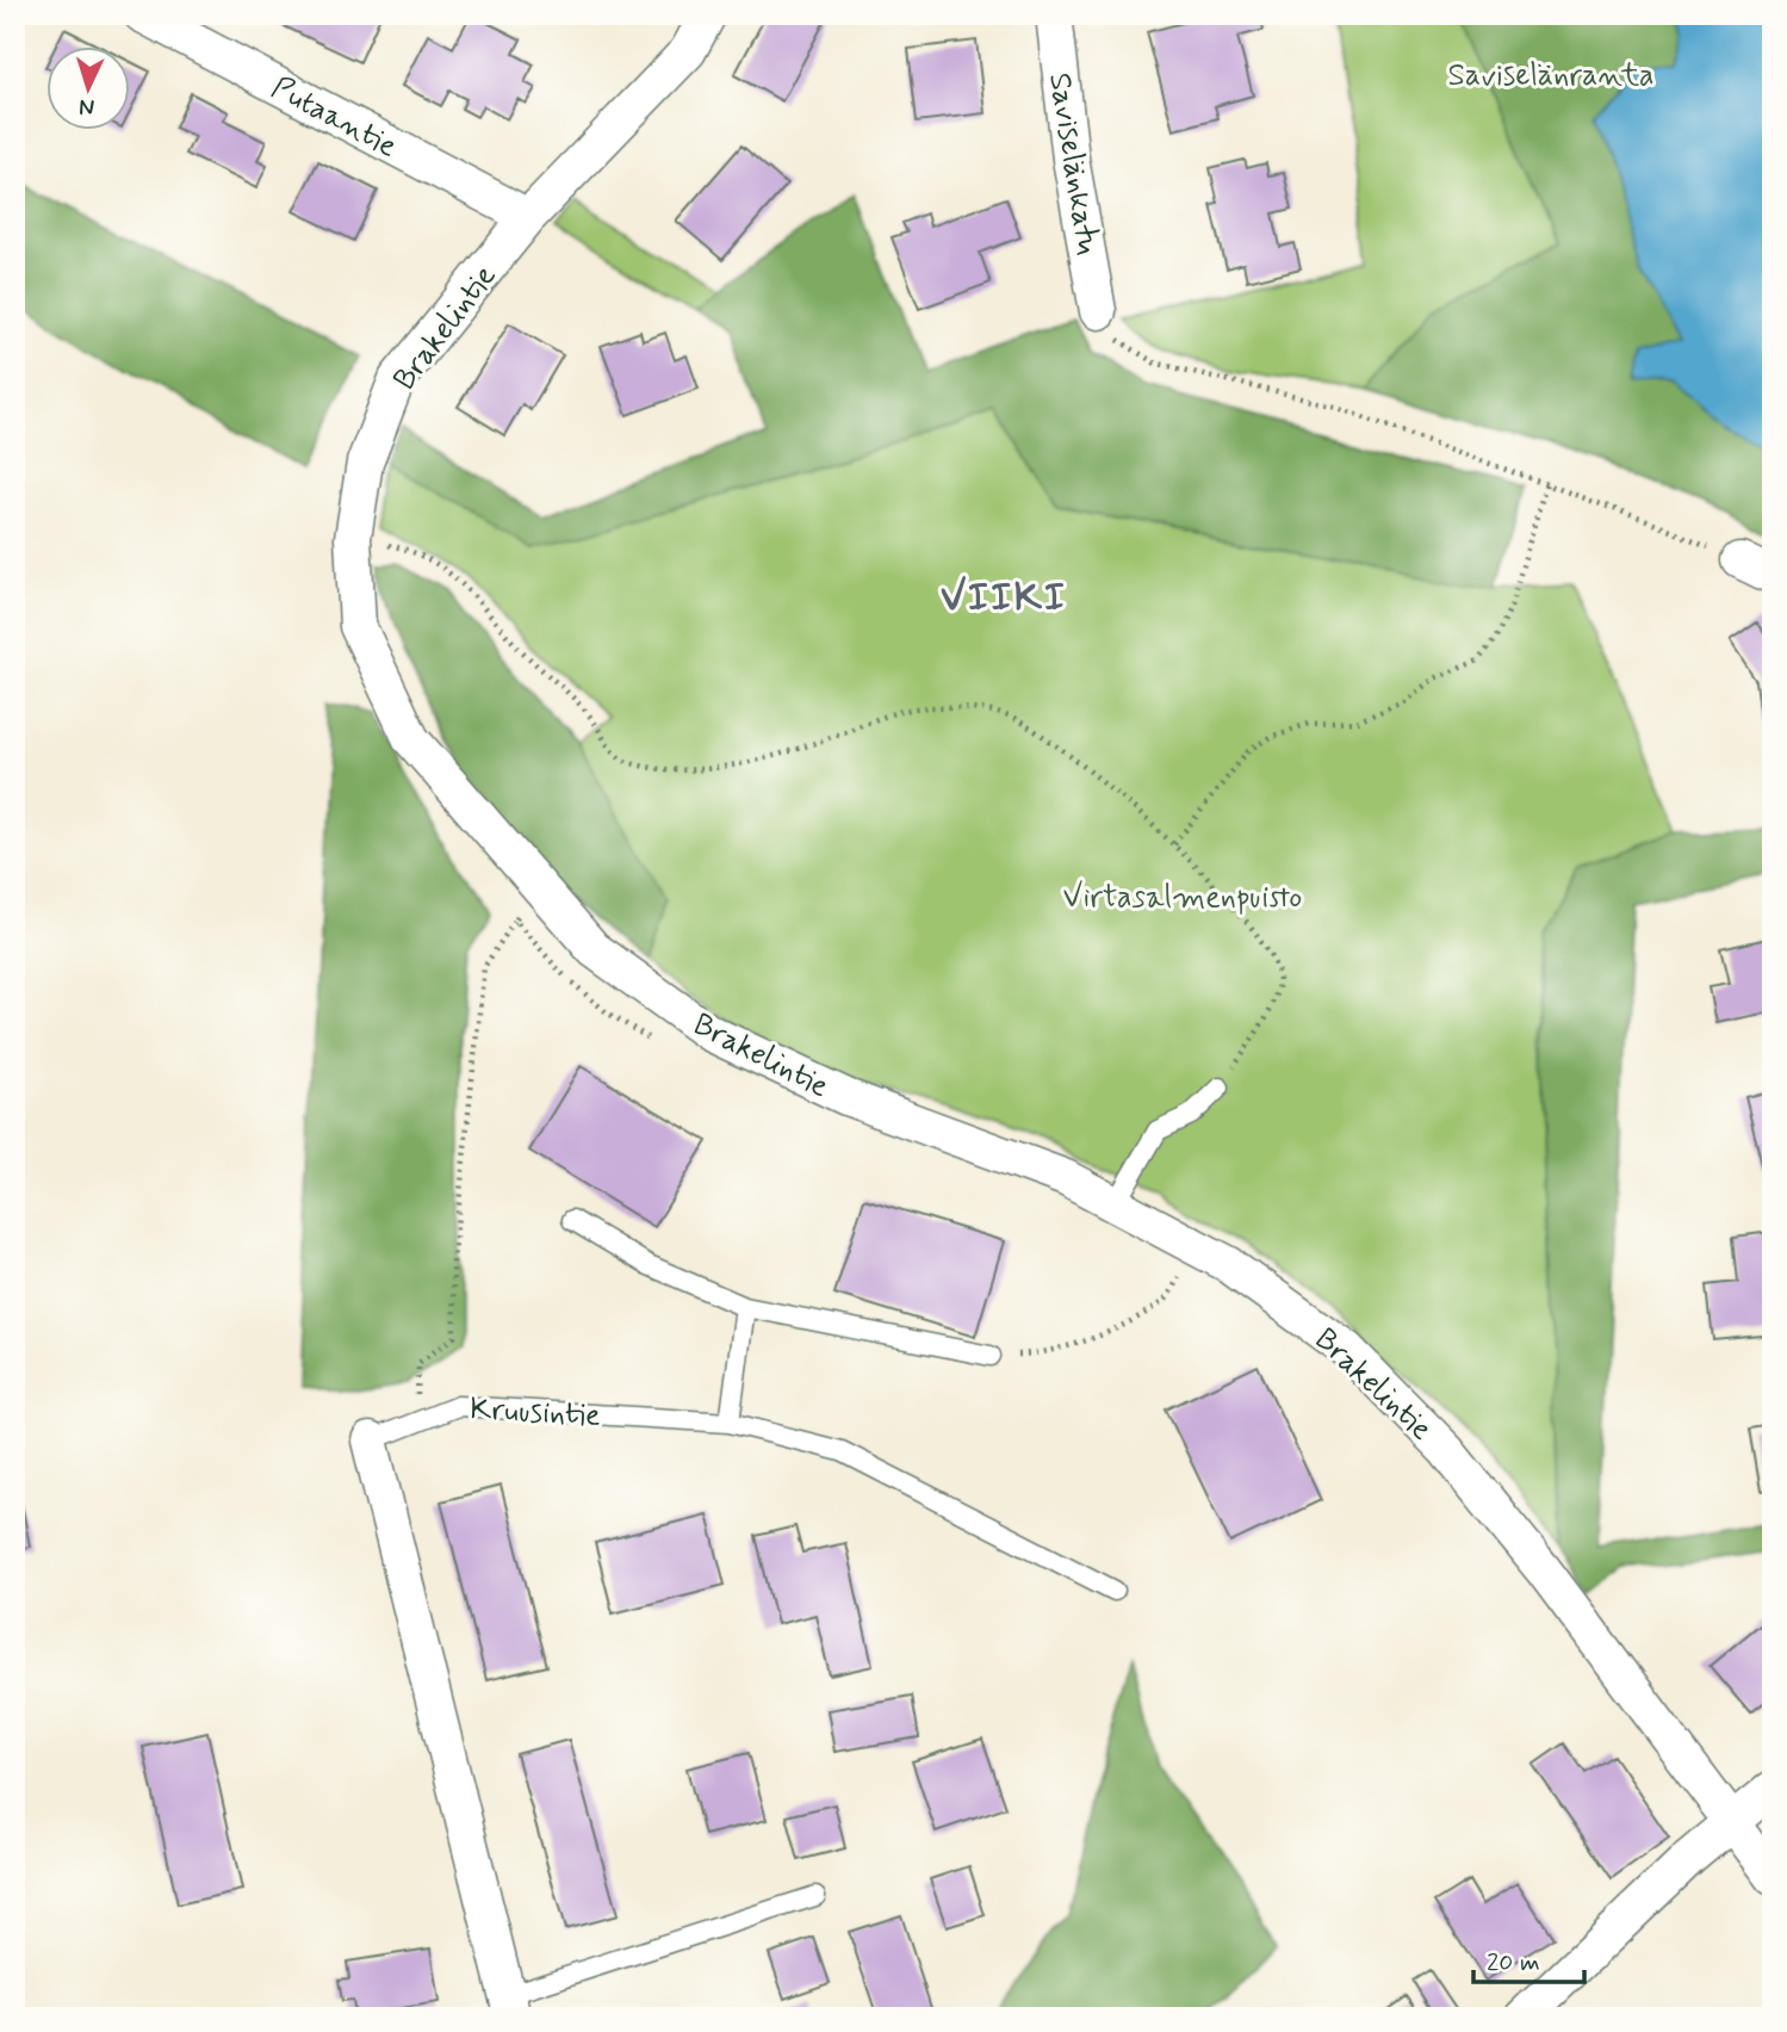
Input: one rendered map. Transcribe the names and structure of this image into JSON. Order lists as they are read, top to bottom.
{
  "streets": {
    "street": [
      "Putaantie",
      "Saviselänkatu",
      "Brakelintie",
      "Kruusintie"
    ]
  },
  "crossings": [
    ["Putaantie", "Brakelintie"]
  ],
  "districts": ["VIIKI"],
  "parks": ["Saviselänranta", "Virtasalmenpuisto"],
  "scale_bar": "20 m",
  "north": "bottom"
}
